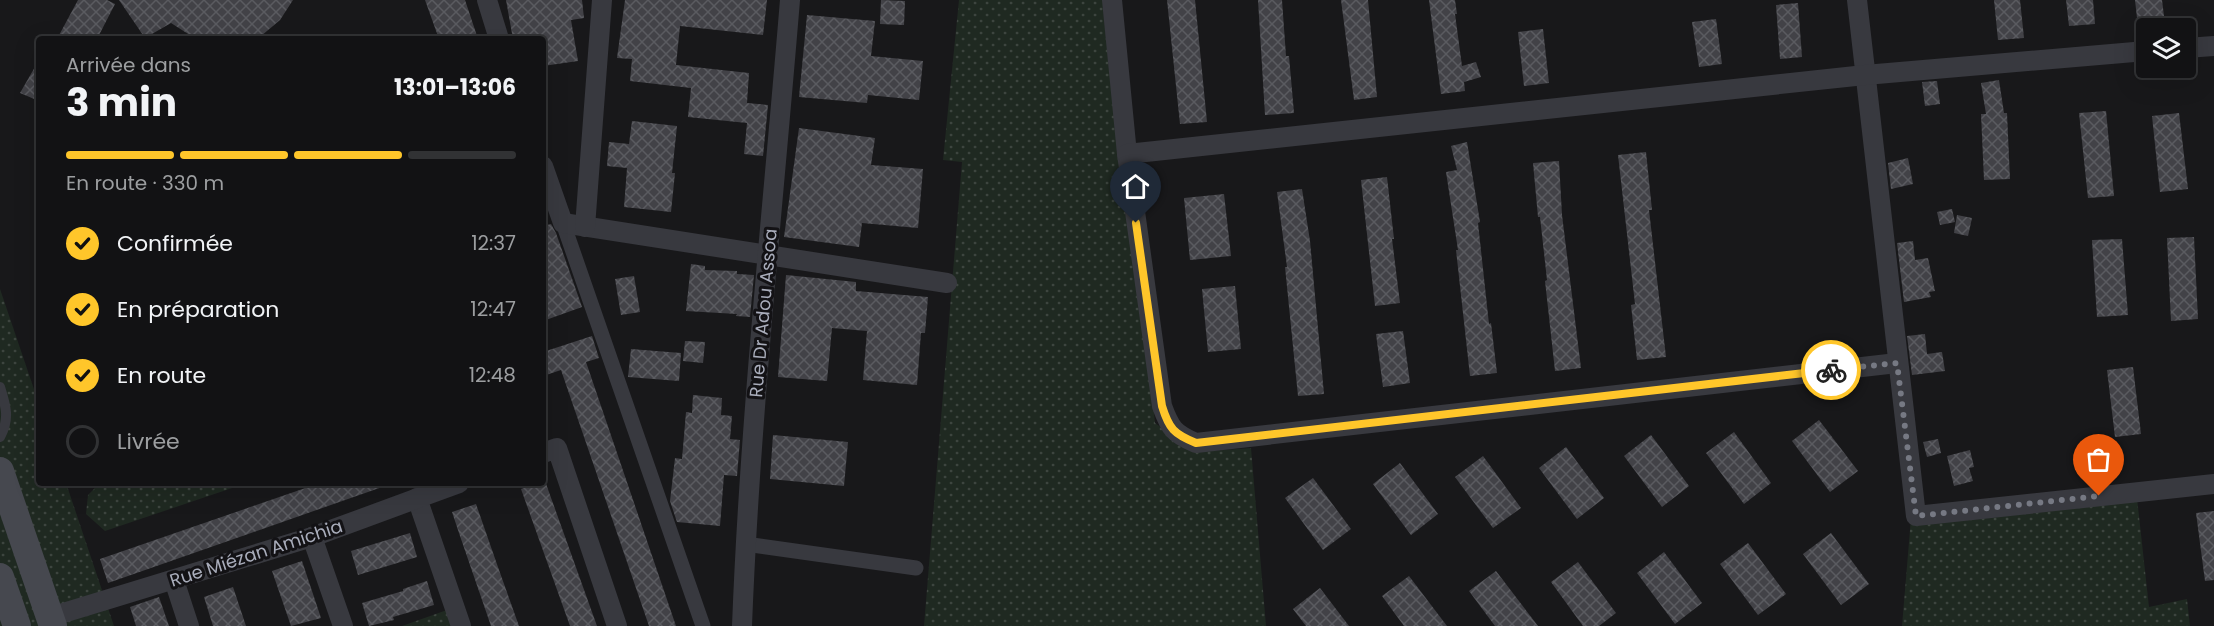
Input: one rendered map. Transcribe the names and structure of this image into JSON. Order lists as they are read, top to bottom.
{
  "streets": {
    "street": ["Rue Dr Adou Assoa", "Rue Miézan Amichia"]
  },
  "page": {
    "heading": ["3 min", "Arrivée dans", "13:01–13:06"],
    "bar": "En route · 330 m",
    "list": [
      ["Confirmée", "12:37"],
      ["En préparation", "12:47"],
      ["En route", "12:48"],
      "Livrée"
    ]
  }
}
